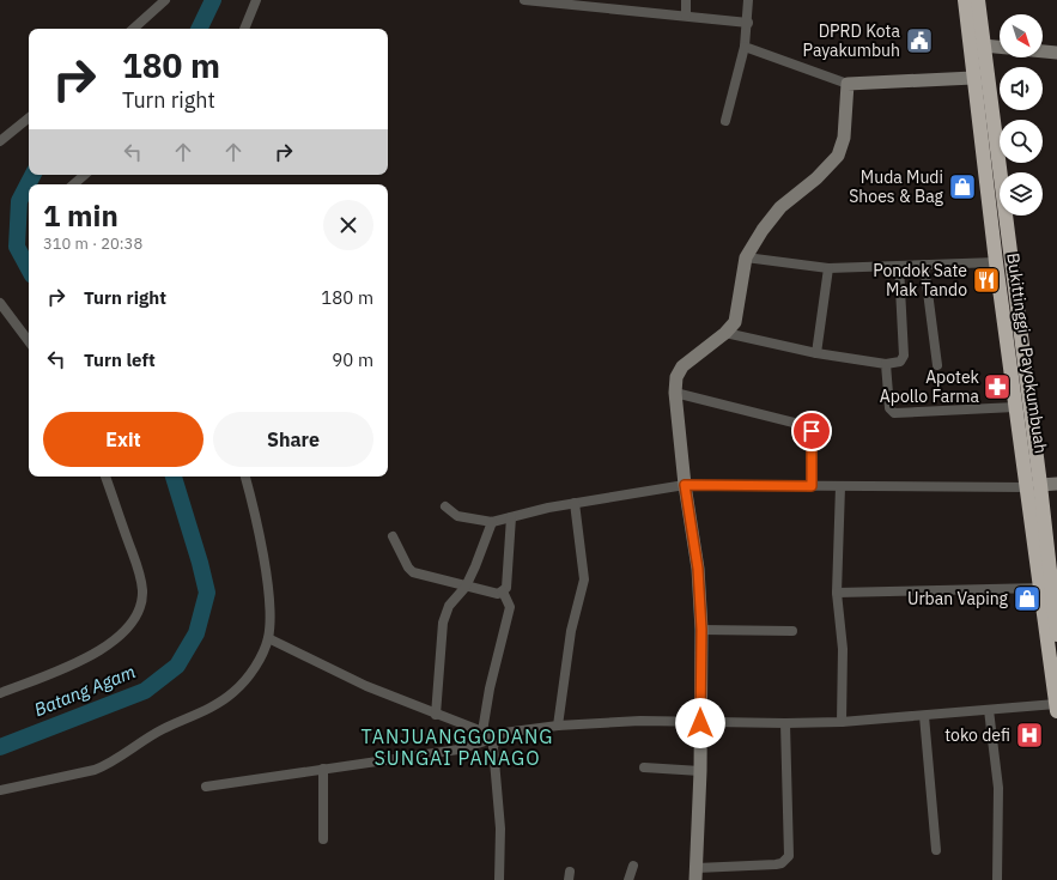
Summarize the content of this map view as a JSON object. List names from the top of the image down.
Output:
{
  "streets": {
    "highway": ["Bukittinggi - Payokumbuah"]
  },
  "districts": ["TANJUANGGODANG SUNGAI PANAGO"],
  "water": ["Batang Agam"],
  "places": {
    "public building": ["DPRD Kota Payakumbuh"],
    "shop": ["Muda Mudi Shoes & Bag", "Urban Vaping"],
    "restaurant": ["Pondok Sate Mak Tando"],
    "pharmacy": ["Apotek Apollo Farma"],
    "hospital": ["toko defi"]
  },
  "north": "bottom right",
  "page": {
    "turn": ["180 m", "Turn right"],
    "heading": ["1 min", "310 m · 20:38"],
    "list": [
      {
        "name": "Turn right",
        "value": "180 m"
      },
      {
        "name": "Turn left",
        "value": "90 m"
      }
    ],
    "buttons": ["Exit", "Share"]
  }
}
